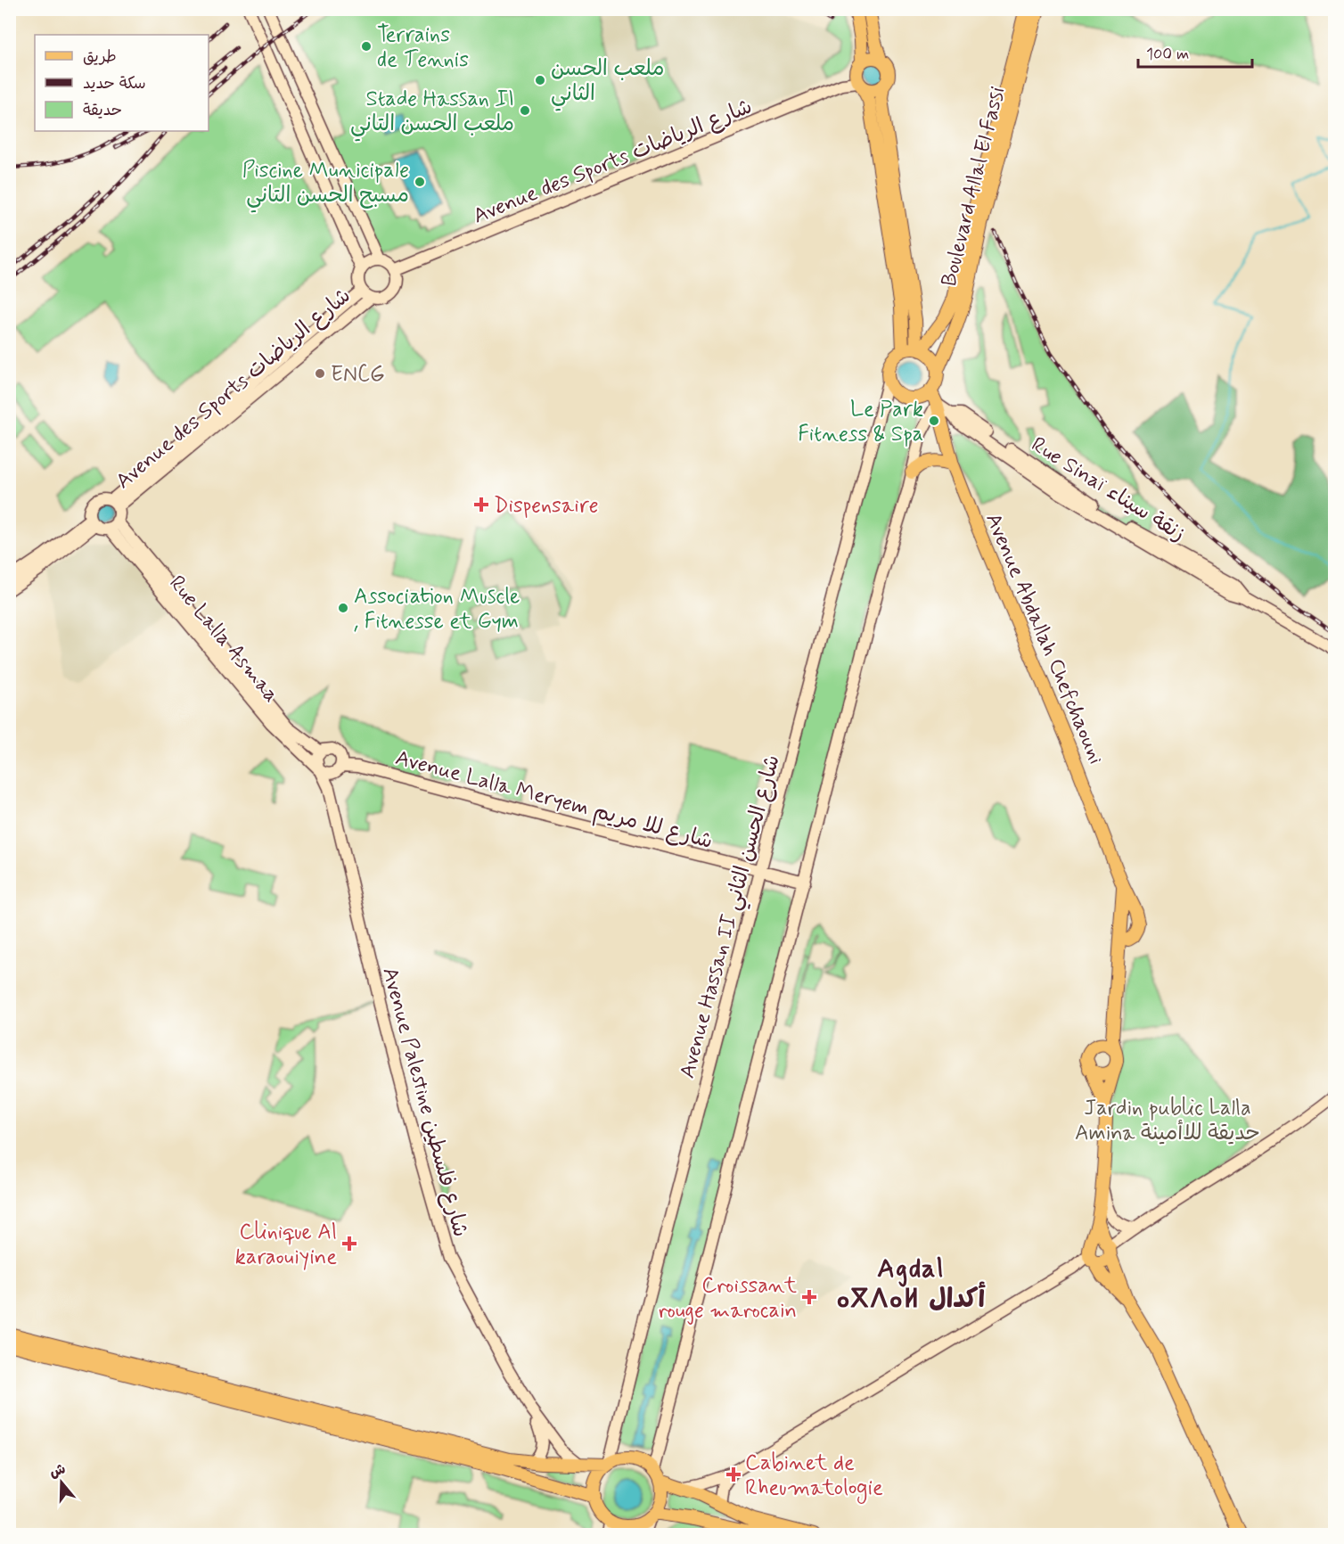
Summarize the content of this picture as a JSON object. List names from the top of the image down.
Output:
{
  "streets": {
    "main road": ["Boulevard Allal El Fassi", "Avenue Abdallah Chefchaouni"],
    "street": [
      "Avenue des Sports شارع الرياضات",
      "Rue Sinaï زنقة سيناء",
      "Rue Lalla Asmaa",
      "Avenue Lalla Meryem شارع للا مريم",
      "Avenue Hassan II شارع الحسن الثاني",
      "Avenue Palestine شارع فلسطين"
    ]
  },
  "crossings": [
    ["Avenue des Sports شارع الرياضات", "Rue Lalla Asmaa"],
    ["Boulevard Allal El Fassi", "Avenue Abdallah Chefchaouni"],
    ["Boulevard Allal El Fassi", "Avenue Hassan II شارع الحسن الثاني"],
    ["Rue Sinaï زنقة سيناء", "Avenue Abdallah Chefchaouni"],
    ["Rue Lalla Asmaa", "Avenue Lalla Meryem شارع للا مريم"],
    ["Rue Lalla Asmaa", "Avenue Palestine شارع فلسطين"],
    ["Avenue Abdallah Chefchaouni", "Avenue Hassan II شارع الحسن الثاني"],
    ["Avenue Lalla Meryem شارع للا مريم", "Avenue Hassan II شارع الحسن الثاني"],
    ["Avenue Lalla Meryem شارع للا مريم", "Avenue Palestine شارع فلسطين"]
  ],
  "districts": ["Agdal ⴰⴳⴷⴰⵍ أكدال"],
  "parks": ["Jardin public Lalla Amina حديقة للاأمينة"],
  "places": {
    "other": [
      "Terrains de Tennis",
      "ملعب الحسن الثاني",
      "Stade Hassan II ملعب الحسن التاني",
      "Piscine Municipale مسبح الحسن التاني",
      "ENCG",
      "Le Park Fitness & Spa",
      "Association Muscle , Fitnesse et Gym"
    ],
    "health": [
      "Dispensaire",
      "Clinique Al karaouiyine",
      "Croissant rouge marocain",
      "Cabinet de Rheumatologie"
    ]
  },
  "legend": ["طريق", "سكة حديد", "حديقة"],
  "scale_bar": "100 m",
  "north": "top"
}
